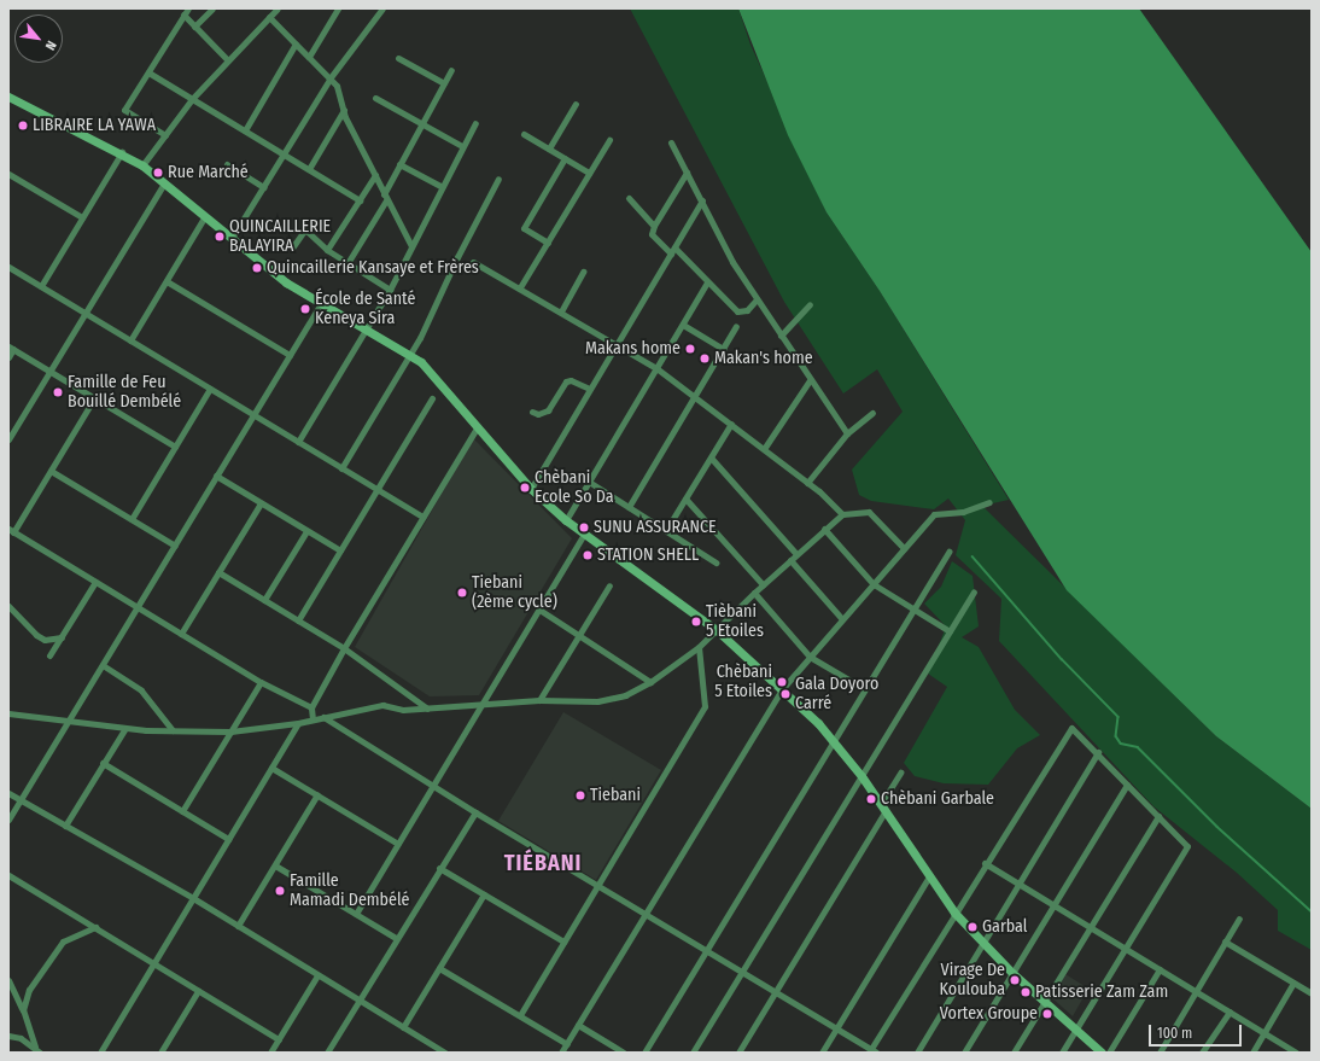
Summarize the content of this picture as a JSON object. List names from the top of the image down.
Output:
{
  "districts": ["TIÉBANI"],
  "places": [
    "LIBRAIRE LA YAWA",
    "Rue Marché",
    "QUINCAILLERIE BALAYIRA",
    "Quincaillerie Kansaye et Frères",
    "École de Santé Keneya Sira",
    "Makans home",
    "Makan's home",
    "Famille de Feu Bouillé Dembélé",
    "Chèbani Ecole So Da",
    "SUNU ASSURANCE",
    "STATION SHELL",
    "Tiebani (2ème cycle)",
    "Tièbani 5 Etoiles",
    "Chèbani 5 Etoiles",
    "Gala Doyoro Carré",
    "Tiebani",
    "Chèbani Garbale",
    "Famille Mamadi Dembélé",
    "Garbal",
    "Virage De Koulouba",
    "Patisserie Zam Zam",
    "Vortex Groupe"
  ],
  "scale_bar": "100 m",
  "north": "bottom right"
}
